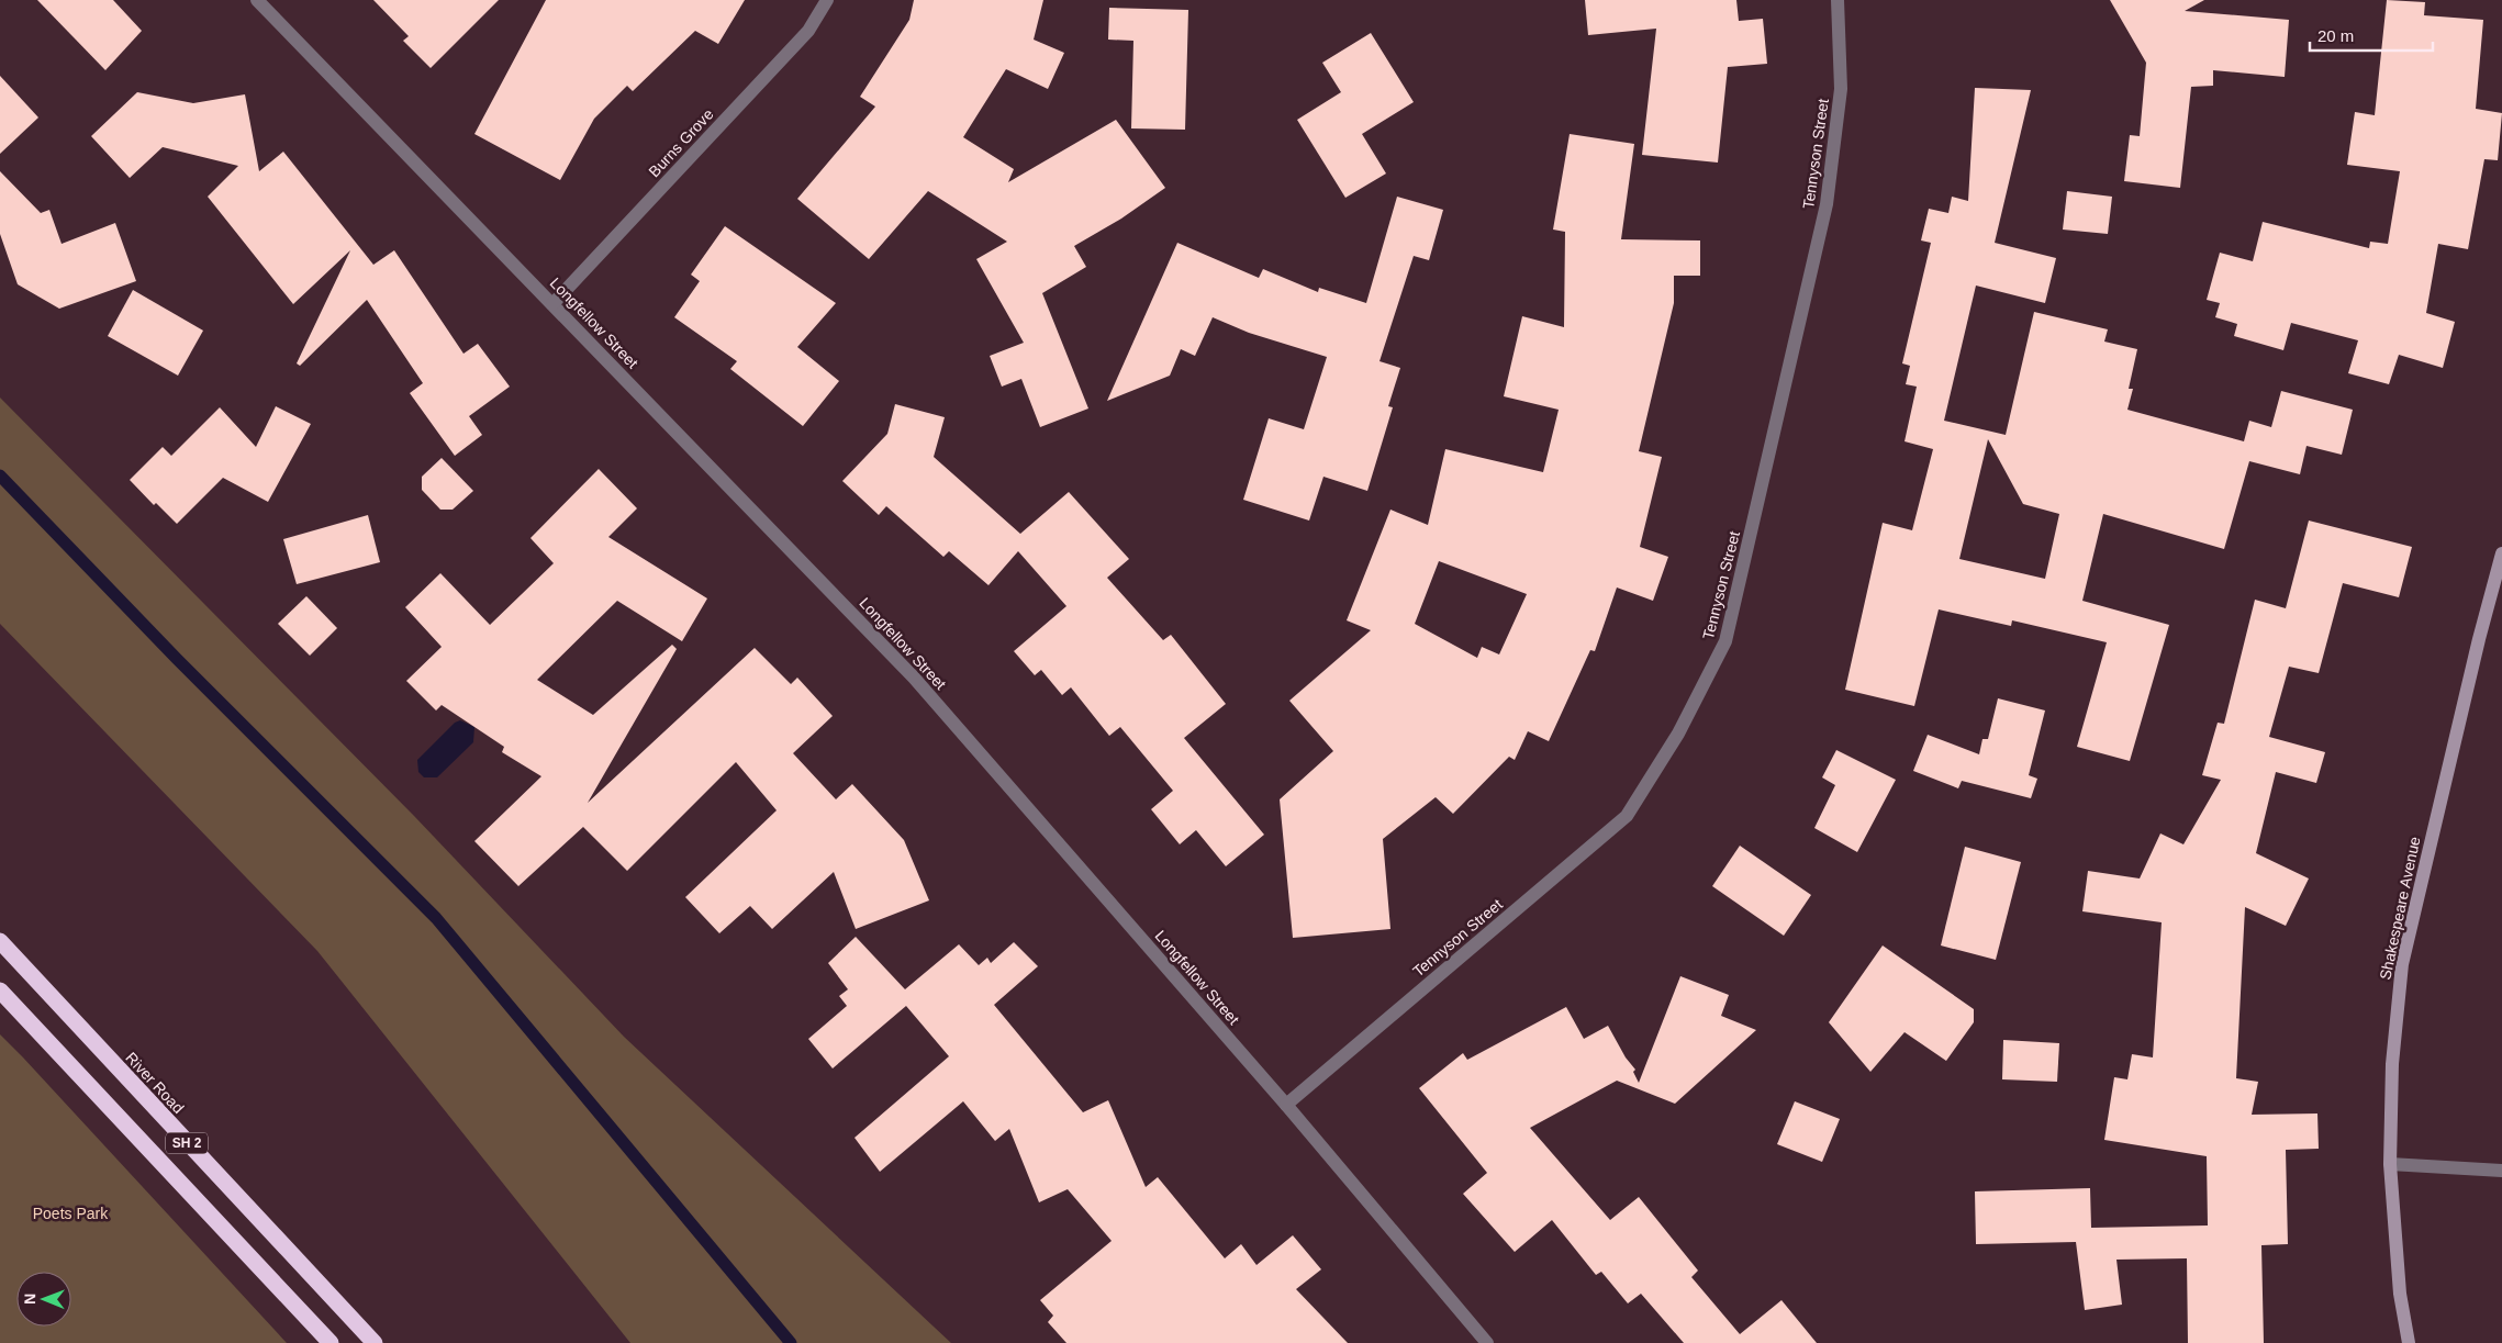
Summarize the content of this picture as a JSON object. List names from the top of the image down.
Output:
{
  "streets": {
    "highway": ["River Road", "SH 2"],
    "street": [
      "Burns Grove",
      "Tennyson Street",
      "Longfellow Street",
      "Shakespeare Avenue"
    ]
  },
  "crossings": [
    ["Burns Grove", "Longfellow Street"],
    ["Tennyson Street", "Longfellow Street"]
  ],
  "parks": ["Poets Park"],
  "scale_bar": "20 m",
  "north": "left"
}
